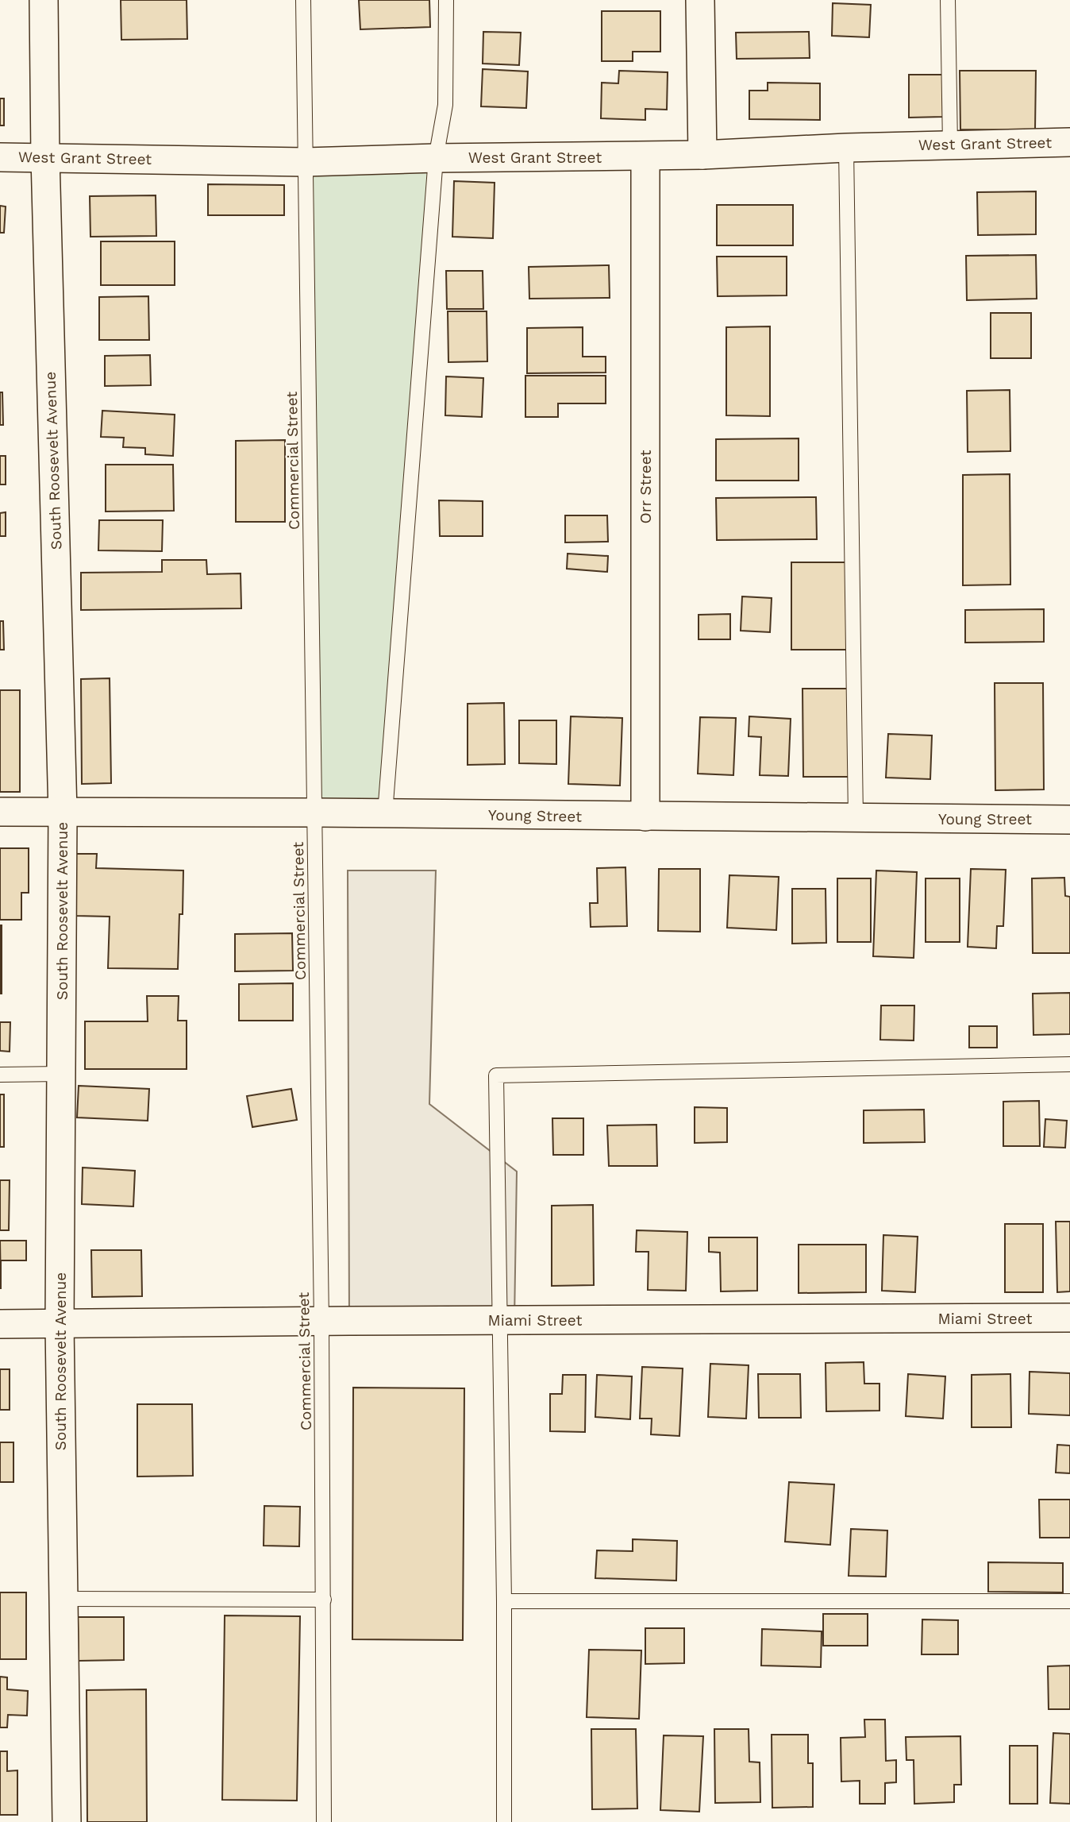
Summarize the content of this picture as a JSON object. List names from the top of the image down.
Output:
{
  "streets": {
    "street": [
      "West Grant Street",
      "South Roosevelt Avenue",
      "Orr Street",
      "Young Street",
      "Miami Street"
    ],
    "lane": ["Commercial Street"]
  },
  "crossings": [
    ["West Grant Street", "South Roosevelt Avenue"],
    ["West Grant Street", "Commercial Street"],
    ["West Grant Street", "Orr Street"],
    ["South Roosevelt Avenue", "Young Street"],
    ["South Roosevelt Avenue", "Miami Street"],
    ["Commercial Street", "Young Street"],
    ["Commercial Street", "Miami Street"],
    ["Orr Street", "Young Street"]
  ]
}
